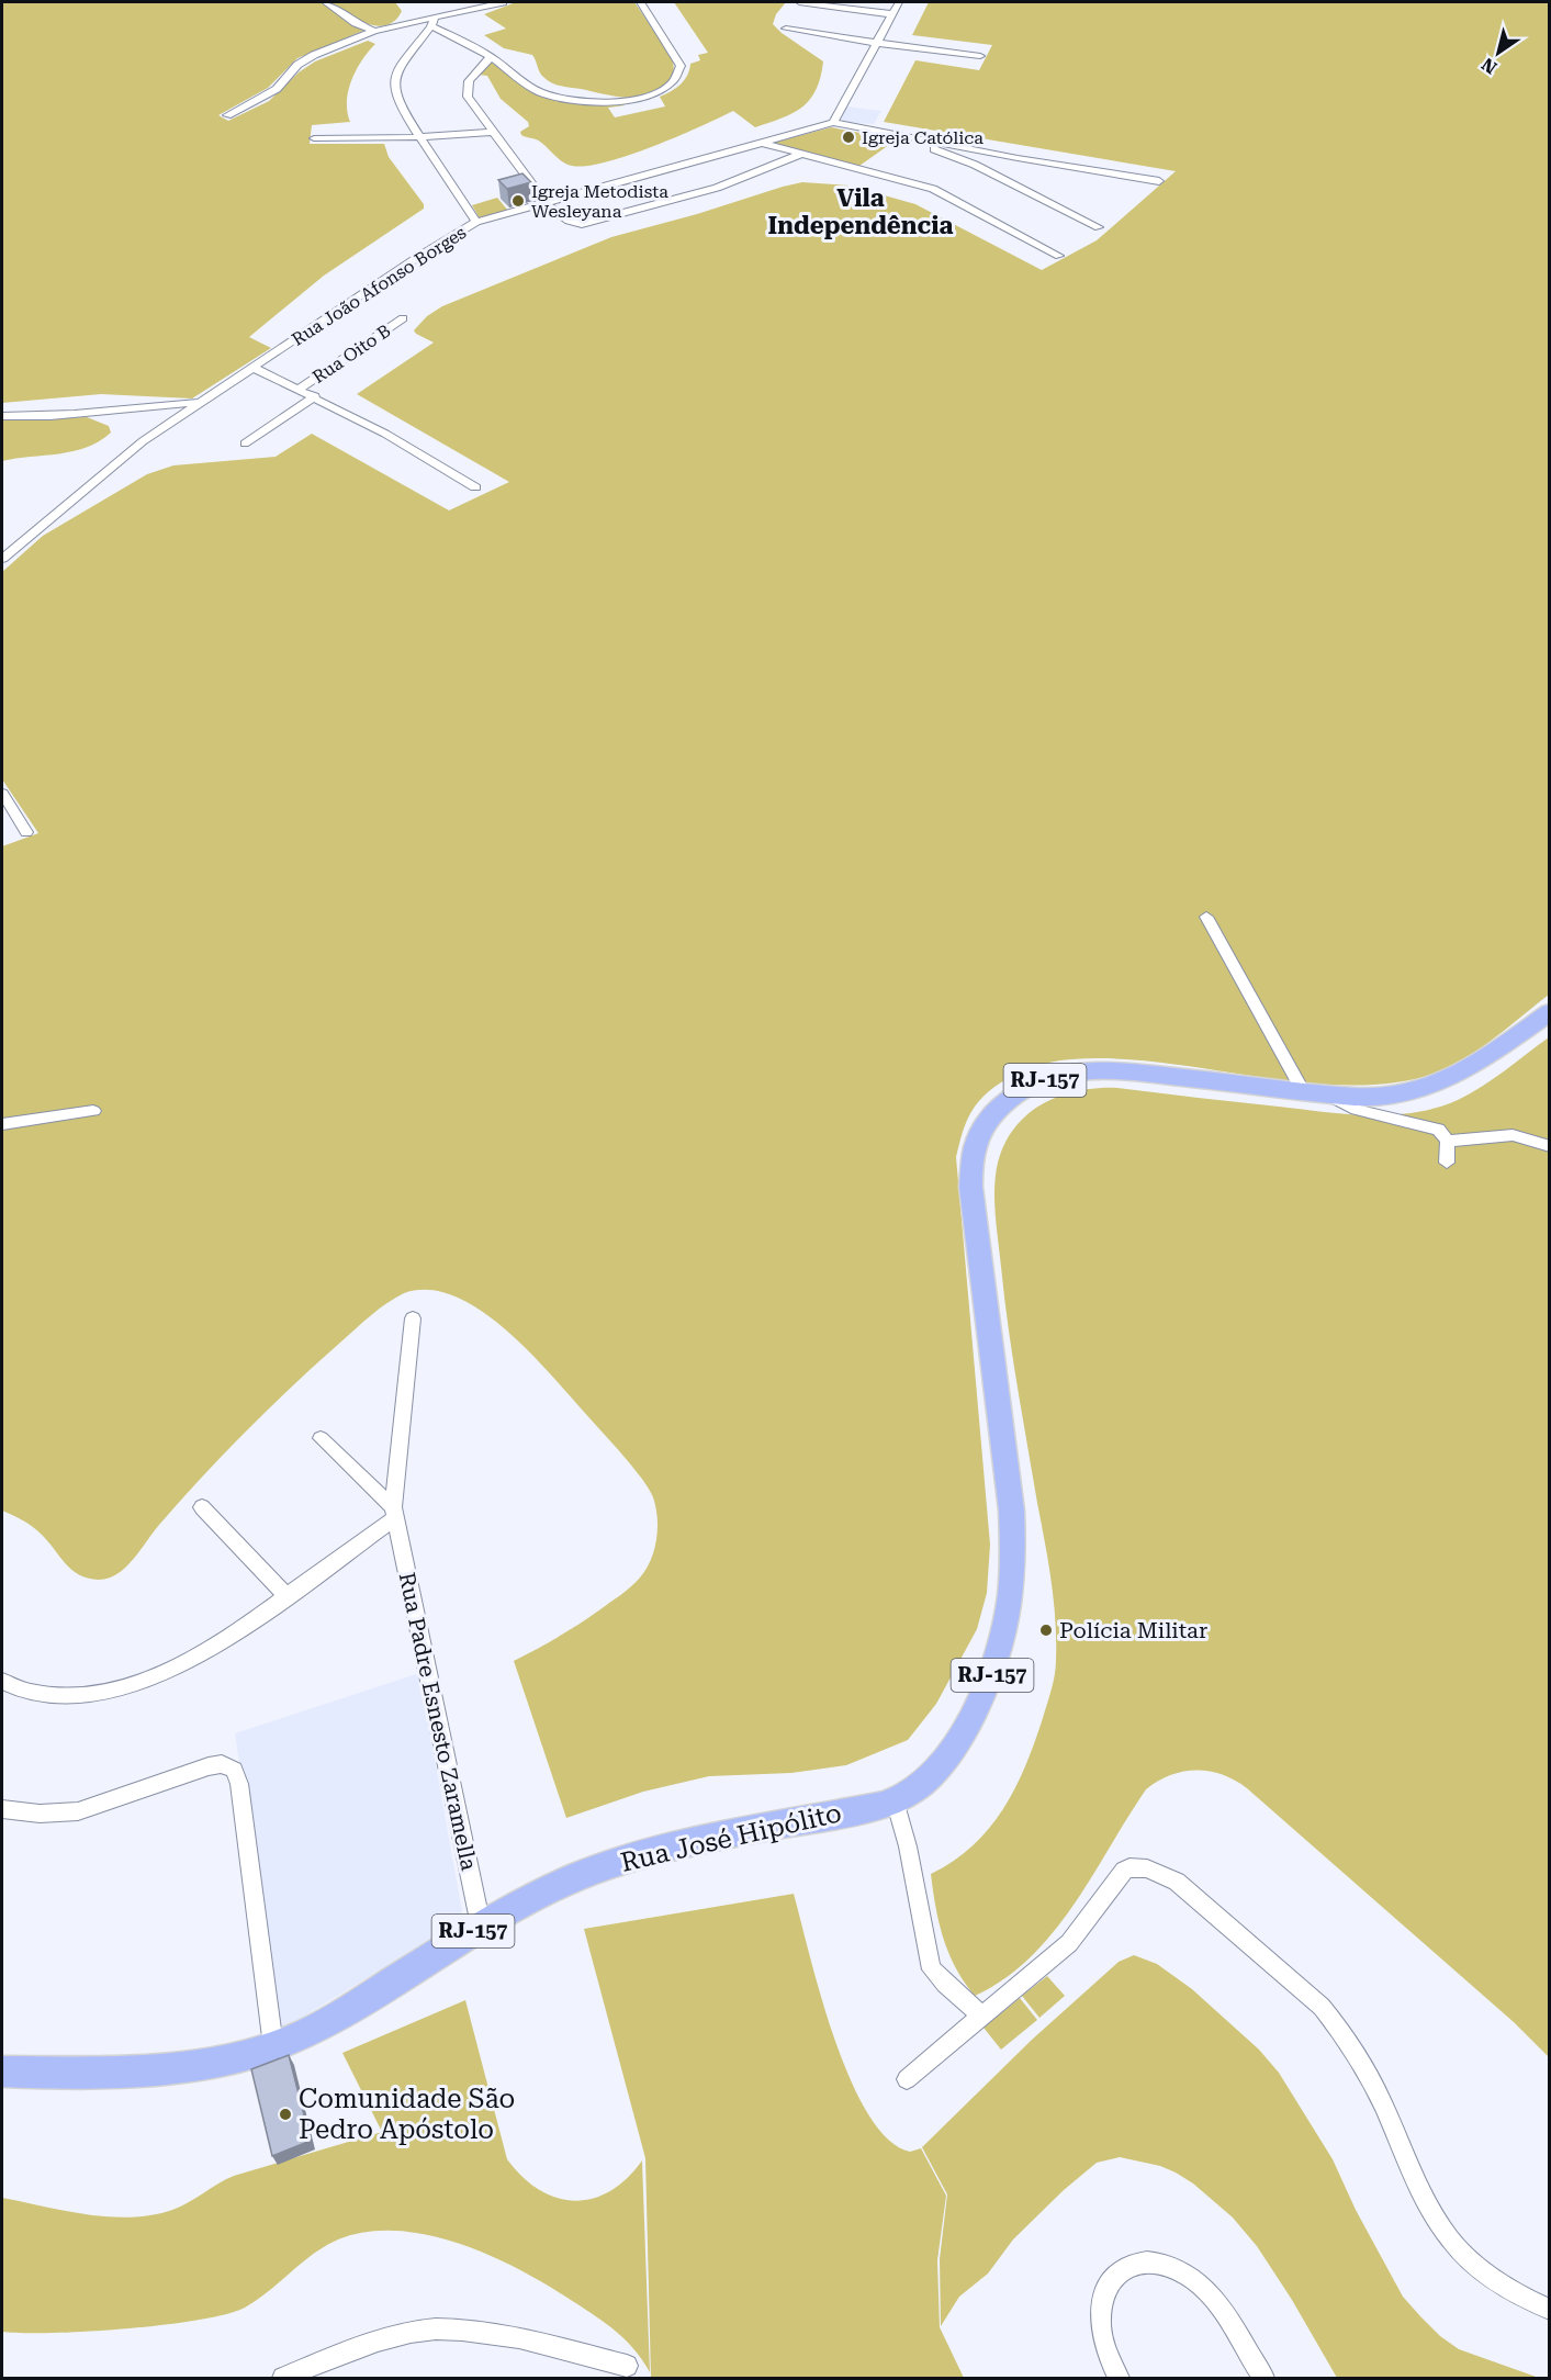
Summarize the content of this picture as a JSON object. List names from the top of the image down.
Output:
{
  "streets": {
    "main road": ["RJ-157", "Rua José Hipólito"],
    "street": ["Rua João Afonso Borges", "Rua Oito B", "Rua Padre Esnesto Zaramella"]
  },
  "crossings": [
    ["RJ-157", "Rua José Hipólito"],
    ["Rua Padre Esnesto Zaramella", "Rua José Hipólito"]
  ],
  "districts": ["Vila Independência"],
  "places": [
    "Igreja Católica",
    "Igreja Metodista Wesleyana",
    "Polícia Militar",
    "Comunidade São Pedro Apóstolo"
  ],
  "north": "bottom left"
}
